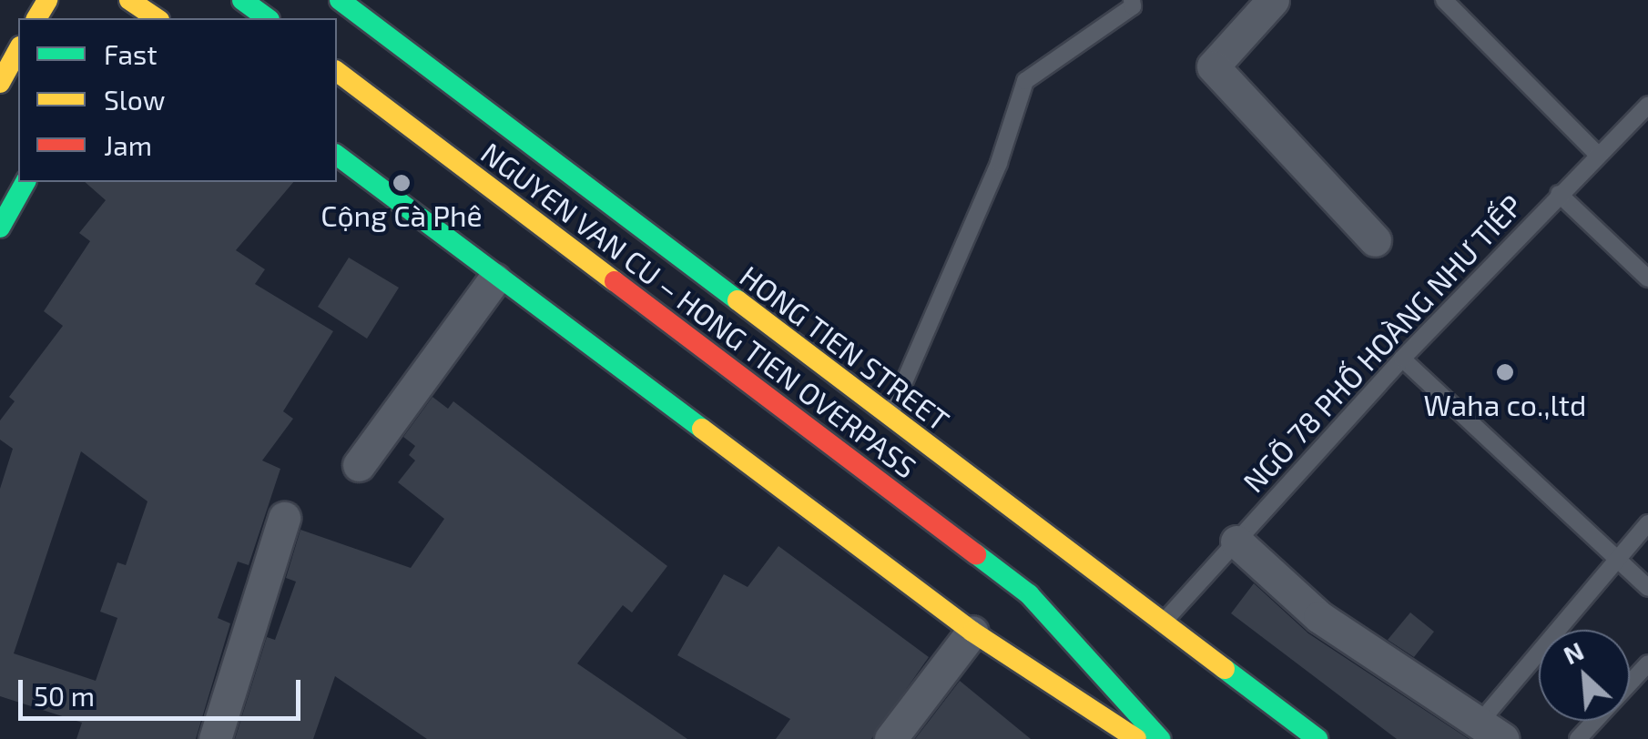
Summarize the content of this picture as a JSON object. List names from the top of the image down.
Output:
{
  "streets": {
    "main road": ["NGUYEN VAN CU – HONG TIEN OVERPASS", "HONG TIEN STREET"],
    "lane": ["NGÕ 78 PHỐ HOÀNG NHƯ TIẾP"]
  },
  "crossings": [
    ["NGÕ 78 PHỐ HOÀNG NHƯ TIẾP", "HONG TIEN STREET"]
  ],
  "places": ["Cộng Cà Phê", "Waha co.,ltd"],
  "legend": ["Fast", "Slow", "Jam"],
  "scale_bar": "50 m",
  "north": "top left"
}
